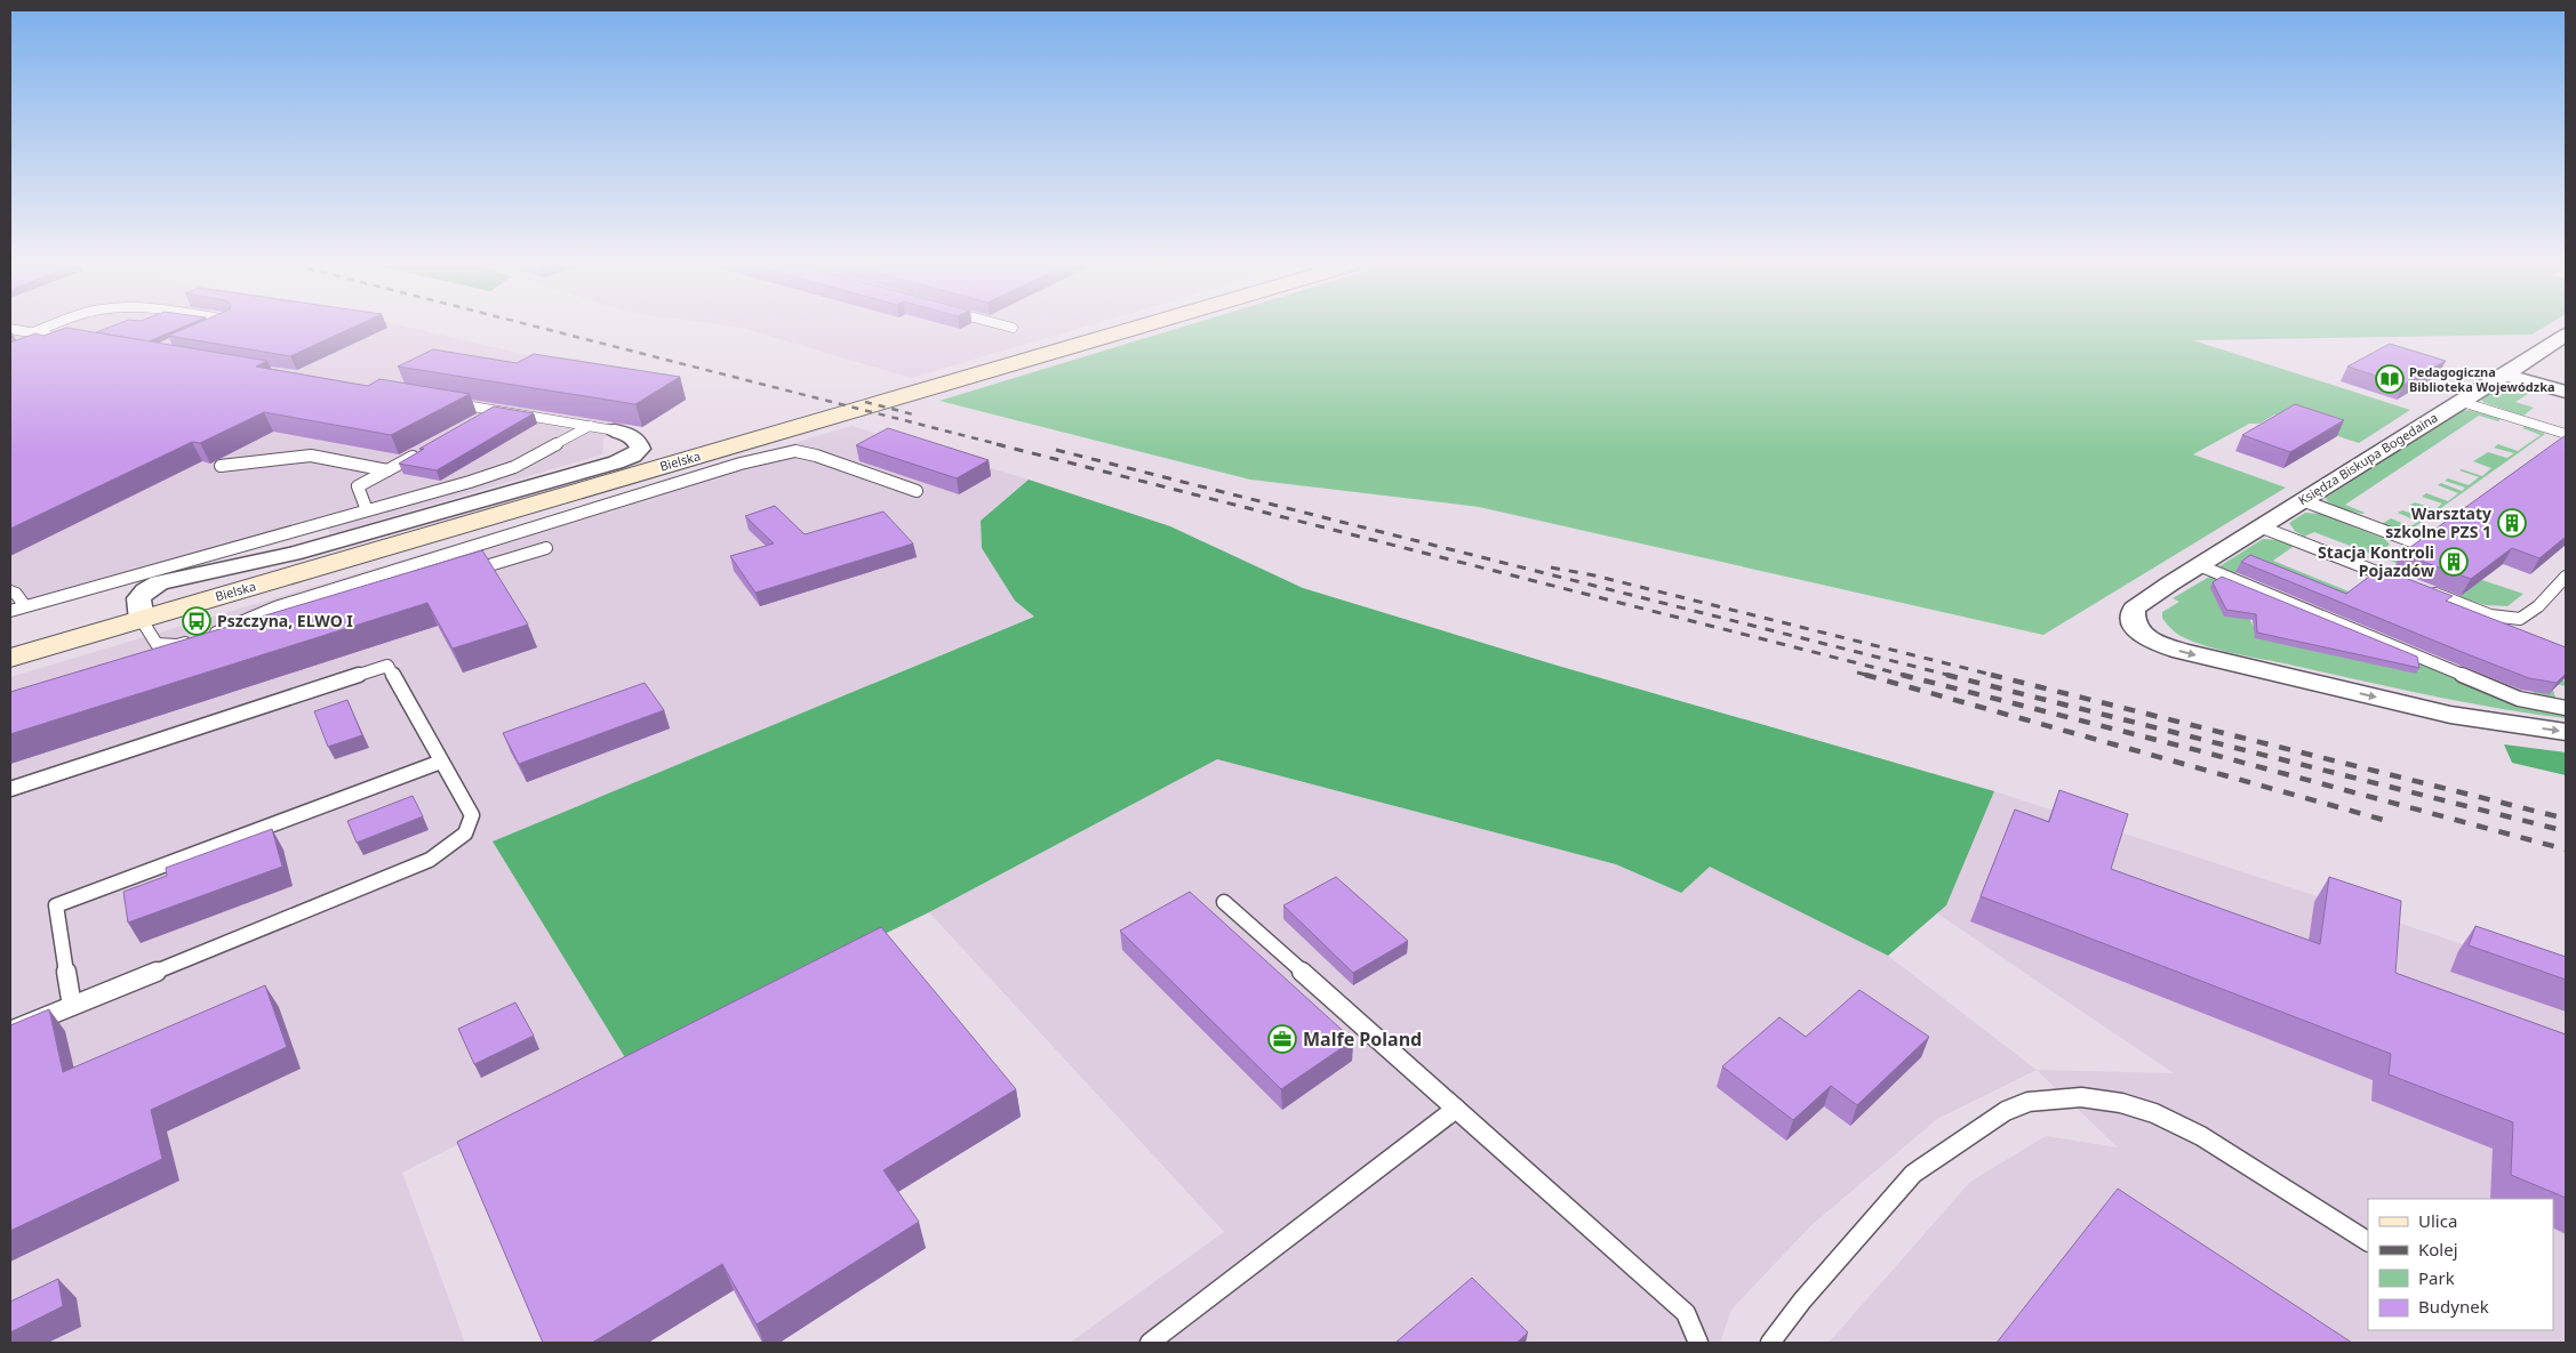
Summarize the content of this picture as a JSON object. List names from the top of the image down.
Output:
{
  "streets": {
    "main road": ["Bielska"],
    "street": ["Księdza Biskupa Bogedaina"]
  },
  "places": {
    "library": ["Pedagogiczna Biblioteka Wojewódzka"],
    "building": ["Warsztaty szkolne PZS 1", "Stacja Kontroli Pojazdów"],
    "bus stop": ["Pszczyna, ELWO I"],
    "office": ["Malfe Poland"]
  },
  "legend": [
    "Ulica",
    "Kolej",
    "Park",
    "Budynek"
  ]
}
